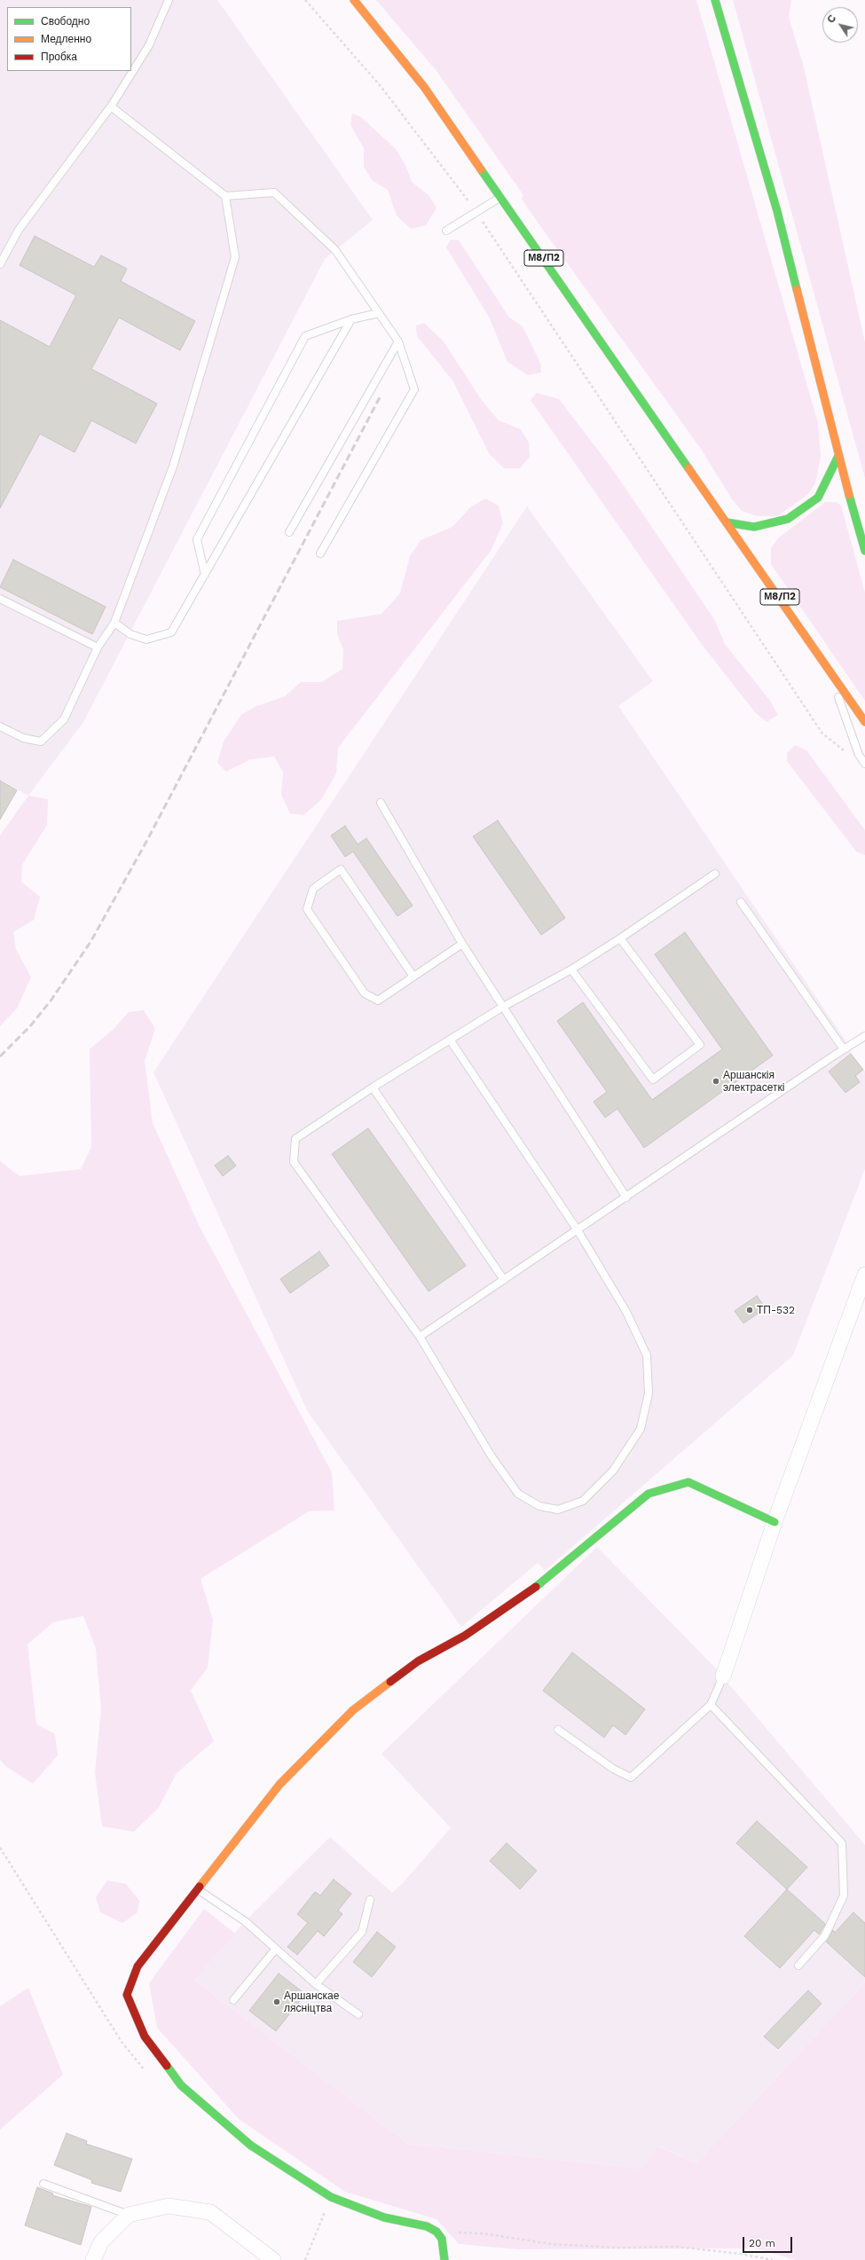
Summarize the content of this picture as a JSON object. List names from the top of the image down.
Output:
{
  "streets": {
    "main road": ["М8/П2"]
  },
  "places": ["Аршанскія электрасеткі", "ТП-532", "Аршанскае лясніцтва"],
  "legend": ["Свободно", "Медленно", "Пробка"],
  "scale_bar": "20 m",
  "north": "top left"
}
